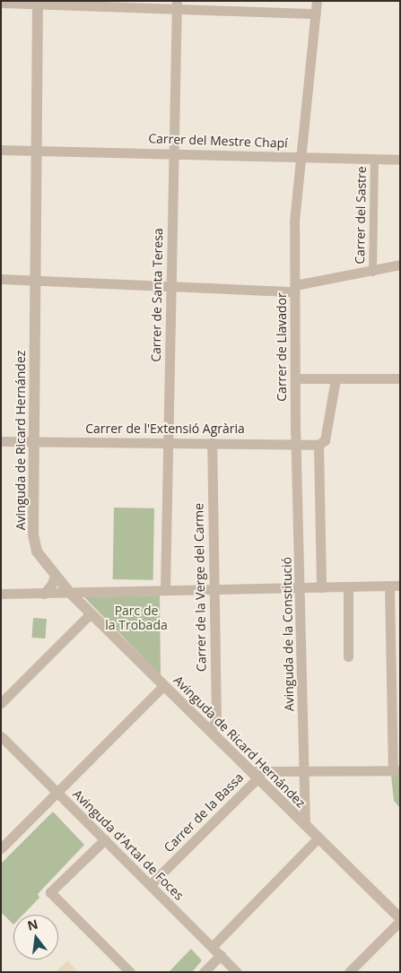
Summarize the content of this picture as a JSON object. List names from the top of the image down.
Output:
{
  "streets": {
    "street": [
      "Carrer del Mestre Chapí",
      "Carrer del Sastre",
      "Carrer de Santa Teresa",
      "Carrer de Llavador",
      "Carrer de l'Extensió Agrària",
      "Avinguda de Ricard Hernández",
      "Carrer de la Verge del Carme",
      "Avinguda de la Constitució",
      "Carrer de la Bassa",
      "Avinguda d'Artal de Foces"
    ]
  },
  "crossings": [
    ["Carrer del Mestre Chapí", "Carrer del Sastre"],
    ["Carrer del Mestre Chapí", "Carrer de Santa Teresa"],
    ["Carrer del Mestre Chapí", "Carrer de Llavador"],
    ["Carrer del Mestre Chapí", "Avinguda de Ricard Hernández"],
    ["Carrer de Santa Teresa", "Carrer de l'Extensió Agrària"],
    ["Carrer de Llavador", "Carrer de l'Extensió Agrària"],
    ["Carrer de Llavador", "Avinguda de la Constitució"],
    ["Carrer de l'Extensió Agrària", "Avinguda de Ricard Hernández"],
    ["Carrer de l'Extensió Agrària", "Carrer de la Verge del Carme"],
    ["Carrer de l'Extensió Agrària", "Avinguda de la Constitució"],
    ["Avinguda de Ricard Hernández", "Carrer de la Verge del Carme"],
    ["Avinguda de Ricard Hernández", "Avinguda de la Constitució"],
    ["Avinguda de Ricard Hernández", "Carrer de la Bassa"],
    ["Carrer de la Bassa", "Avinguda d'Artal de Foces"]
  ],
  "parks": ["Parc de la Trobada"],
  "north": "top"
}
